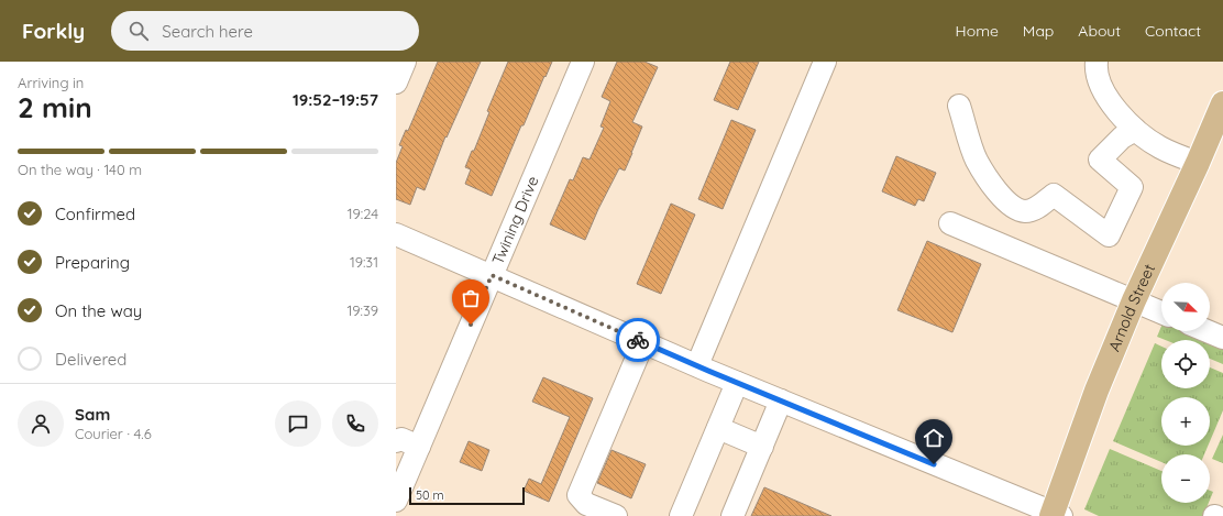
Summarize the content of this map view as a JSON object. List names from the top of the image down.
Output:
{
  "streets": {
    "main road": ["Arnold Street"],
    "street": ["Twining Drive"]
  },
  "scale_bar": "50 m",
  "north": "bottom right",
  "page": {
    "header": "Forkly",
    "search": "Search here",
    "nav": [
      "Home",
      "Map",
      "About",
      "Contact"
    ],
    "heading": ["2 min", "Arriving in", "19:52–19:57"],
    "panel": ["Sam", "Courier · 4.6"],
    "bar": "On the way · 140 m",
    "list": [
      ["Confirmed", "19:24"],
      ["Preparing", "19:31"],
      ["On the way", "19:39"],
      "Delivered"
    ],
    "map_buttons": ["+", "−"],
    "scale": "50 m"
  }
}
